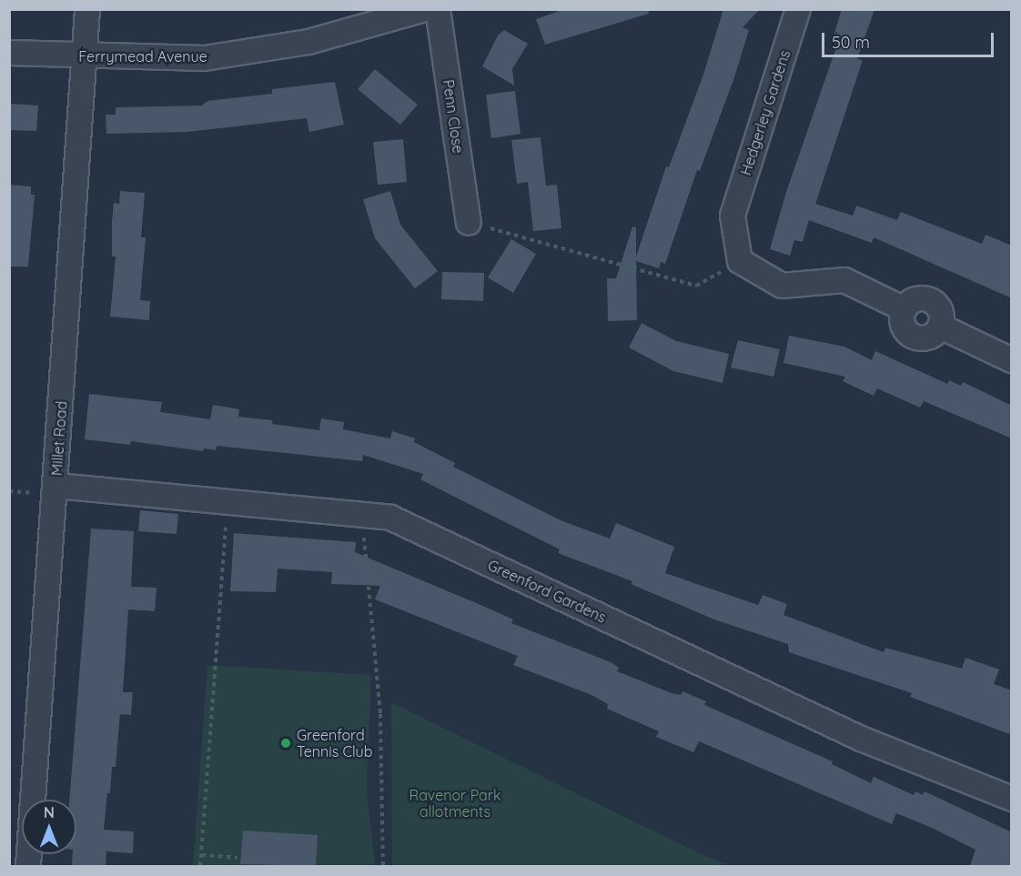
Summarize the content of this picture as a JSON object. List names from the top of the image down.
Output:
{
  "streets": {
    "street": [
      "Ferrymead Avenue",
      "Hedgerley Gardens",
      "Penn Close",
      "Millet Road",
      "Greenford Gardens"
    ]
  },
  "crossings": [
    ["Ferrymead Avenue", "Millet Road"],
    ["Millet Road", "Greenford Gardens"]
  ],
  "parks": ["Ravenor Park allotments"],
  "places": ["Greenford Tennis Club"],
  "scale_bar": "50 m",
  "north": "top"
}
